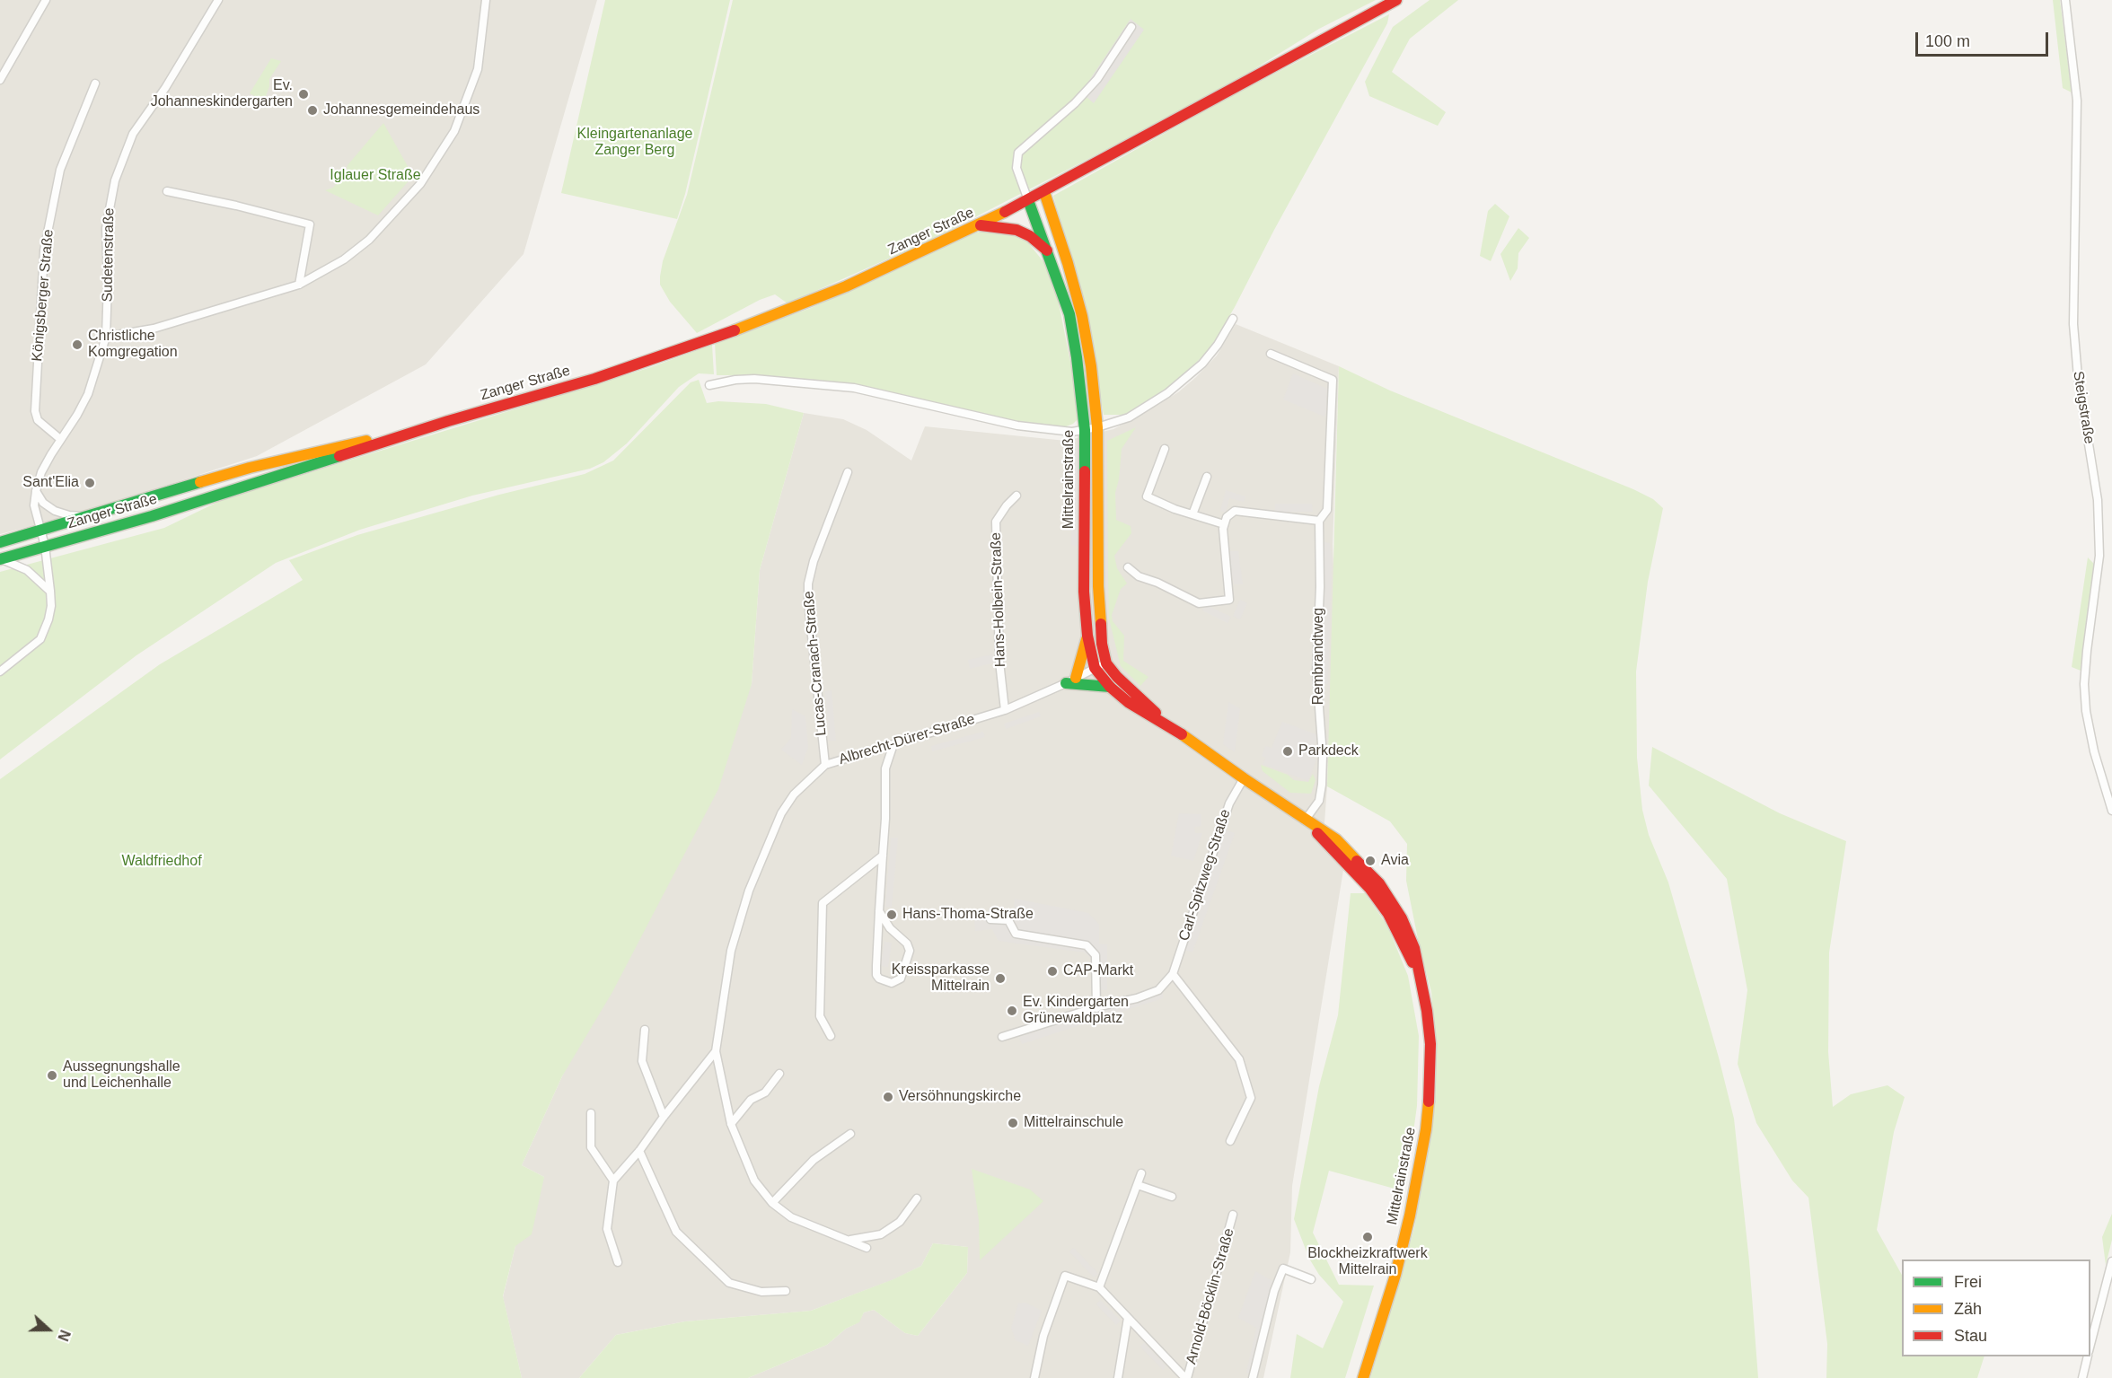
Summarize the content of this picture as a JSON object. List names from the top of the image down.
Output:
{
  "streets": {
    "street": [
      "Zanger Straße",
      "Sudetenstraße",
      "Königsberger Straße",
      "Steigstraße",
      "Mittelrainstraße",
      "Hans-Holbein-Straße",
      "Rembrandtweg",
      "Lucas-Cranach-Straße",
      "Albrecht-Dürer-Straße",
      "Carl-Spitzweg-Straße",
      "Arnold-Böcklin-Straße"
    ]
  },
  "crossings": [
    ["Zanger Straße", "Sudetenstraße"],
    ["Zanger Straße", "Mittelrainstraße"],
    ["Sudetenstraße", "Königsberger Straße"],
    ["Mittelrainstraße", "Rembrandtweg"],
    ["Mittelrainstraße", "Albrecht-Dürer-Straße"],
    ["Mittelrainstraße", "Carl-Spitzweg-Straße"],
    ["Hans-Holbein-Straße", "Albrecht-Dürer-Straße"],
    ["Lucas-Cranach-Straße", "Albrecht-Dürer-Straße"]
  ],
  "parks": ["Kleingartenanlage Zanger Berg", "Iglauer Straße", "Waldfriedhof"],
  "places": [
    "Ev. Johanneskindergarten",
    "Johannesgemeindehaus",
    "Christliche Komgregation",
    "Sant'Elia",
    "Parkdeck",
    "Avia",
    "Hans-Thoma-Straße",
    "CAP-Markt",
    "Kreissparkasse Mittelrain",
    "Ev. Kindergarten Grünewaldplatz",
    "Aussegnungshalle und Leichenhalle",
    "Versöhnungskirche",
    "Mittelrainschule",
    "Blockheizkraftwerk Mittelrain"
  ],
  "legend": ["Frei", "Zäh", "Stau"],
  "scale_bar": "100 m",
  "north": "right"
}
